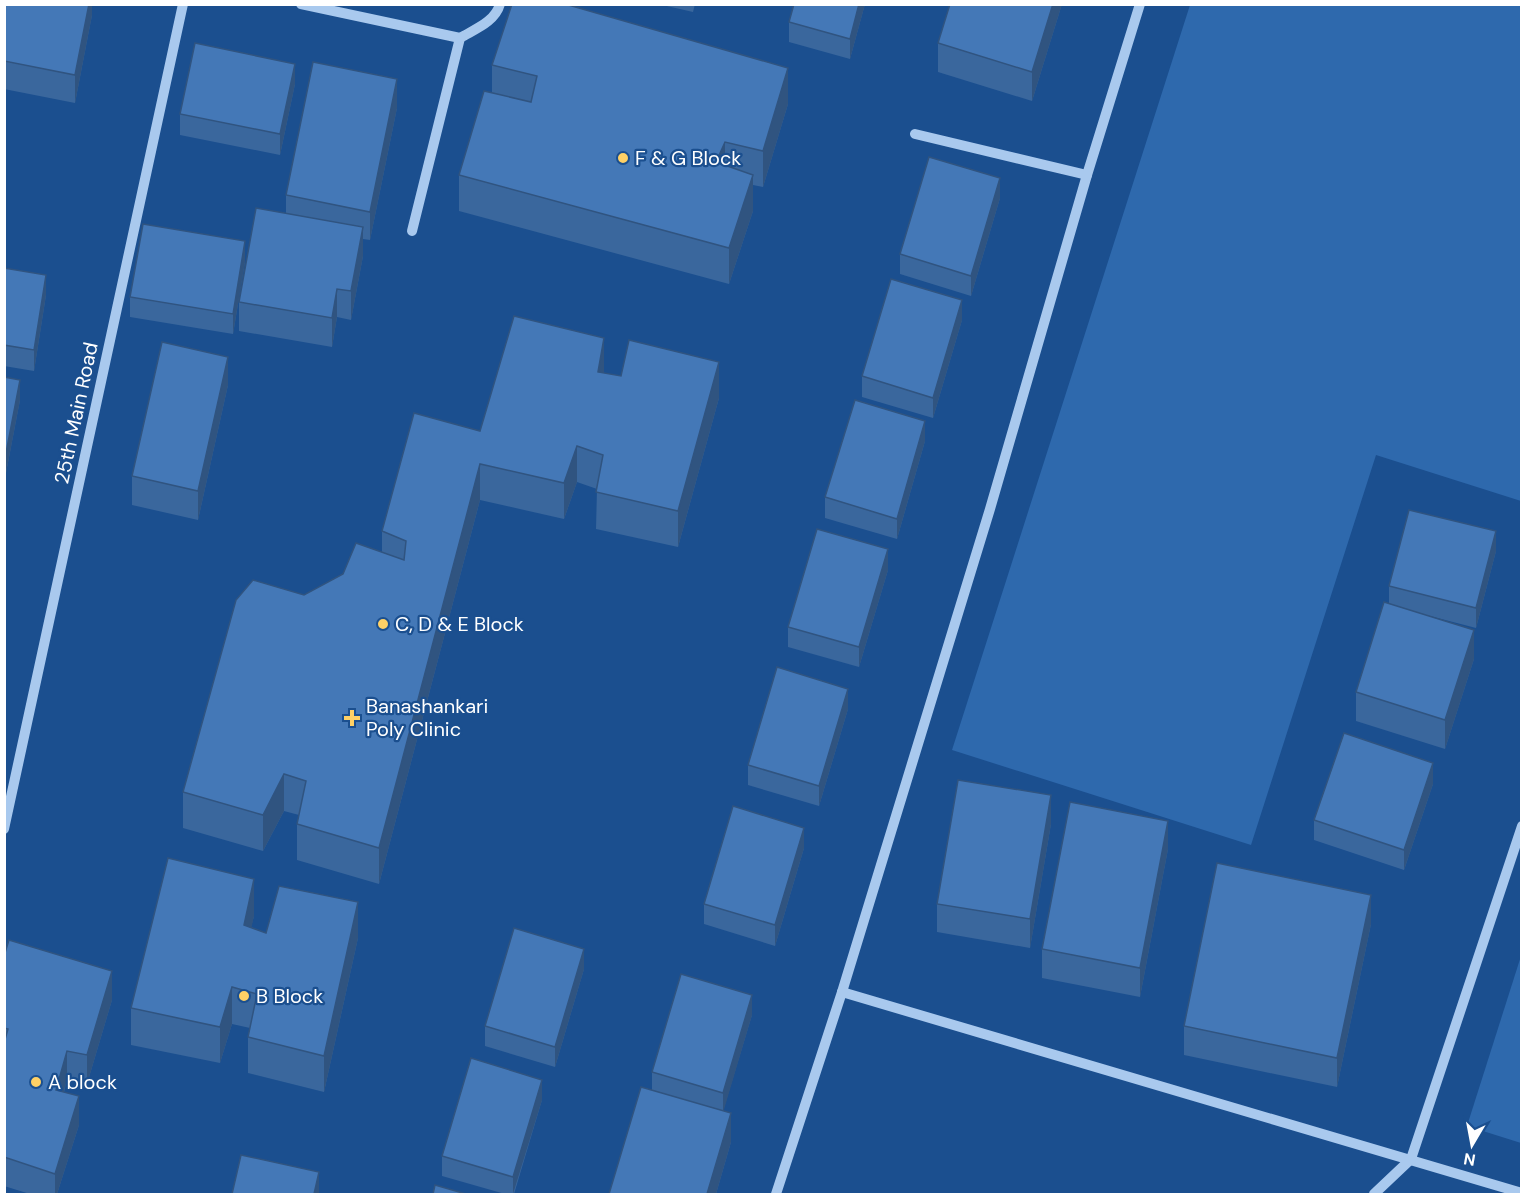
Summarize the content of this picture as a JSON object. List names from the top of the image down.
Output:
{
  "streets": {
    "street": ["25th Main Road"]
  },
  "places": {
    "other": [
      "F & G Block",
      "C, D & E Block",
      "B Block",
      "A block"
    ],
    "health": ["Banashankari Poly Clinic"]
  },
  "north": "bottom"
}
